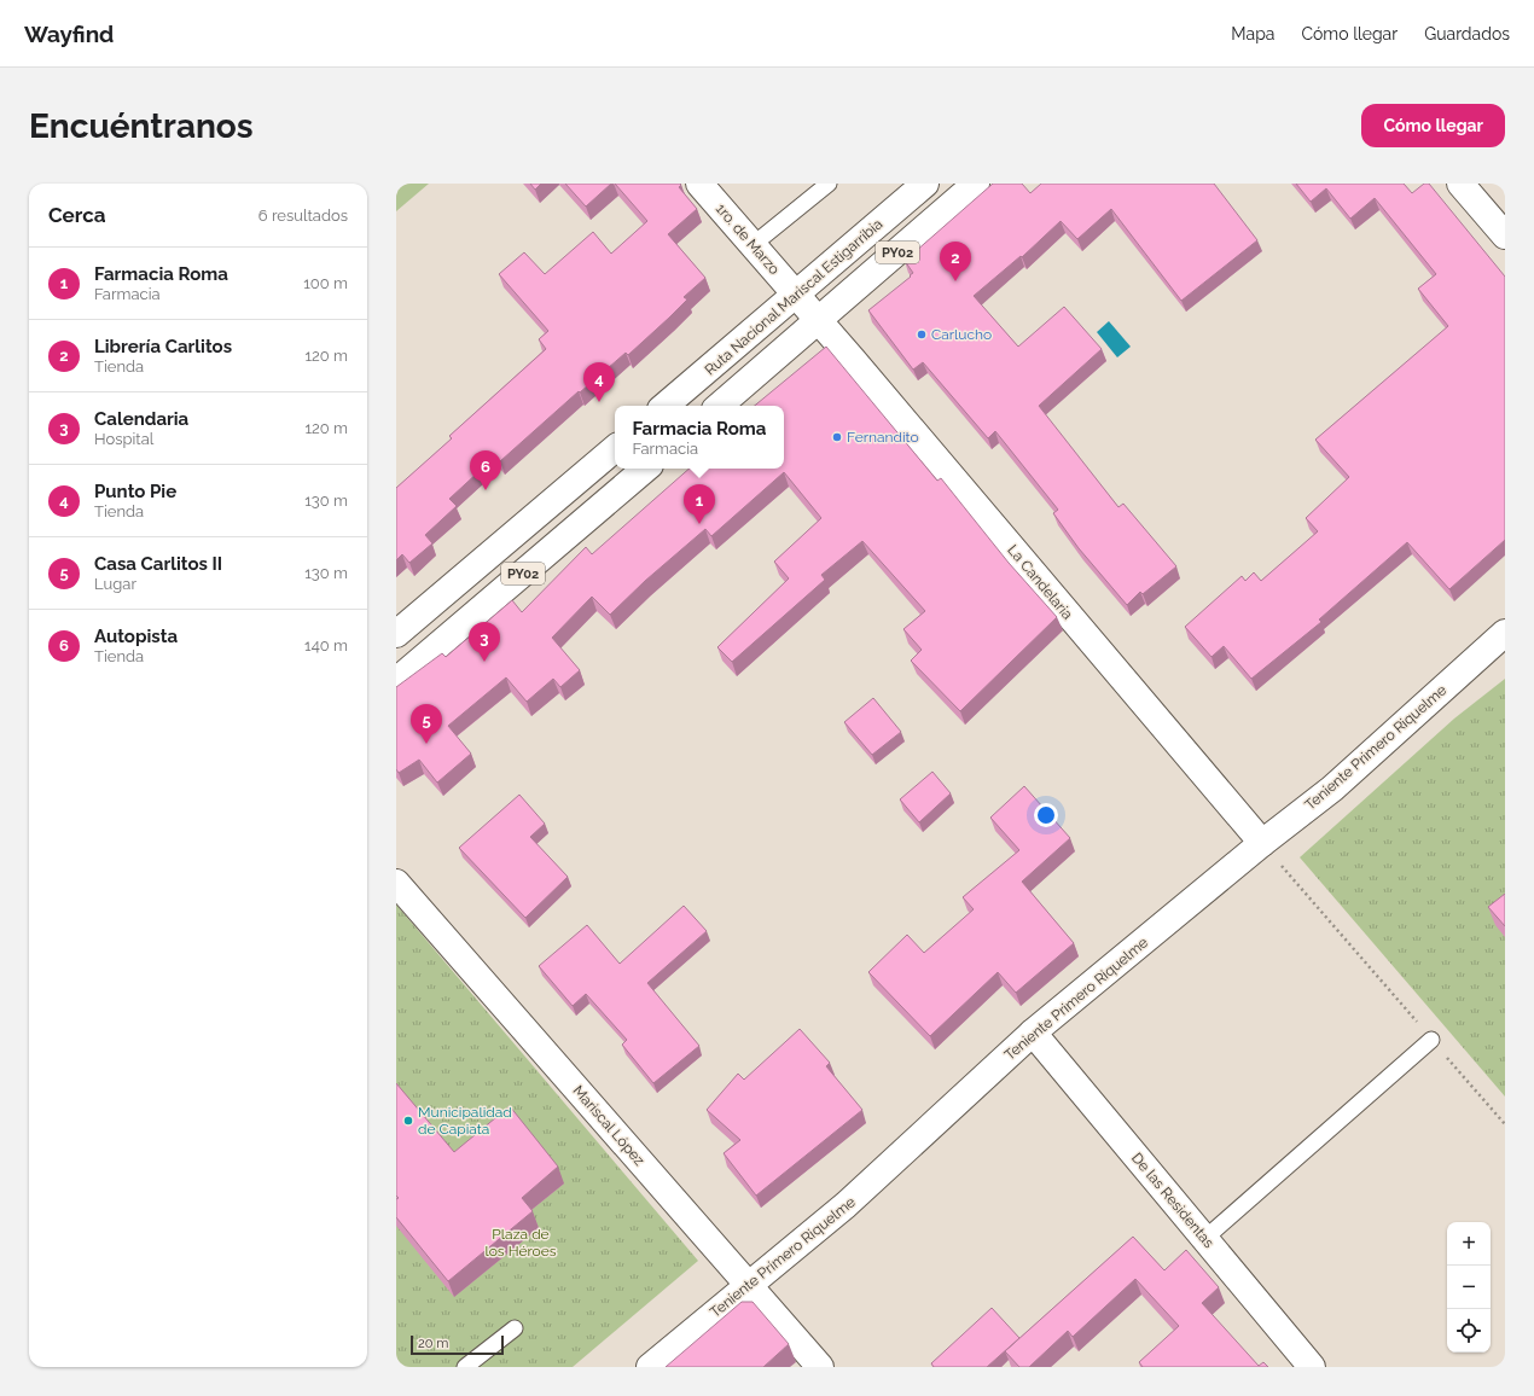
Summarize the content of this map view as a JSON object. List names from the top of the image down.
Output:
{
  "streets": {
    "main road": [
      "1ro. de Marzo",
      "PY02",
      "Ruta Nacional Mariscal Estigarribia",
      "La Candelaria",
      "Teniente Primero Riquelme",
      "Mariscal López",
      "De las Residentas"
    ]
  },
  "crossings": [
    ["1ro. de Marzo", "PY02"],
    ["1ro. de Marzo", "Ruta Nacional Mariscal Estigarribia"],
    ["1ro. de Marzo", "La Candelaria"],
    ["PY02", "La Candelaria"],
    ["La Candelaria", "Teniente Primero Riquelme"],
    ["Teniente Primero Riquelme", "Mariscal López"],
    ["Teniente Primero Riquelme", "De las Residentas"]
  ],
  "parks": ["Plaza de los Héroes"],
  "places": ["Carlucho", "Fernandito", "Municipalidad de Capiata"],
  "scale_bar": "20 m",
  "page": {
    "header": "Wayfind",
    "nav": ["Mapa", "Cómo llegar", "Guardados"],
    "buttons": "Cómo llegar",
    "title": "Encuéntranos",
    "heading": ["Cerca", "6 resultados"],
    "pins": [
      "2",
      "4",
      "6",
      "1",
      "3",
      "5"
    ],
    "list": [
      {
        "mark": "1",
        "name": "Farmacia Roma",
        "note": "Farmacia",
        "value": "100 m"
      },
      {
        "mark": "2",
        "name": "Librería Carlitos",
        "note": "Tienda",
        "value": "120 m"
      },
      {
        "mark": "3",
        "name": "Calendaria",
        "note": "Hospital",
        "value": "120 m"
      },
      {
        "mark": "4",
        "name": "Punto Pie",
        "note": "Tienda",
        "value": "130 m"
      },
      {
        "mark": "5",
        "name": "Casa Carlitos II",
        "note": "Lugar",
        "value": "130 m"
      },
      {
        "mark": "6",
        "name": "Autopista",
        "note": "Tienda",
        "value": "140 m"
      }
    ],
    "popup": ["Farmacia Roma", "Farmacia"],
    "map_buttons": ["+", "−"],
    "scale": "20 m"
  }
}
